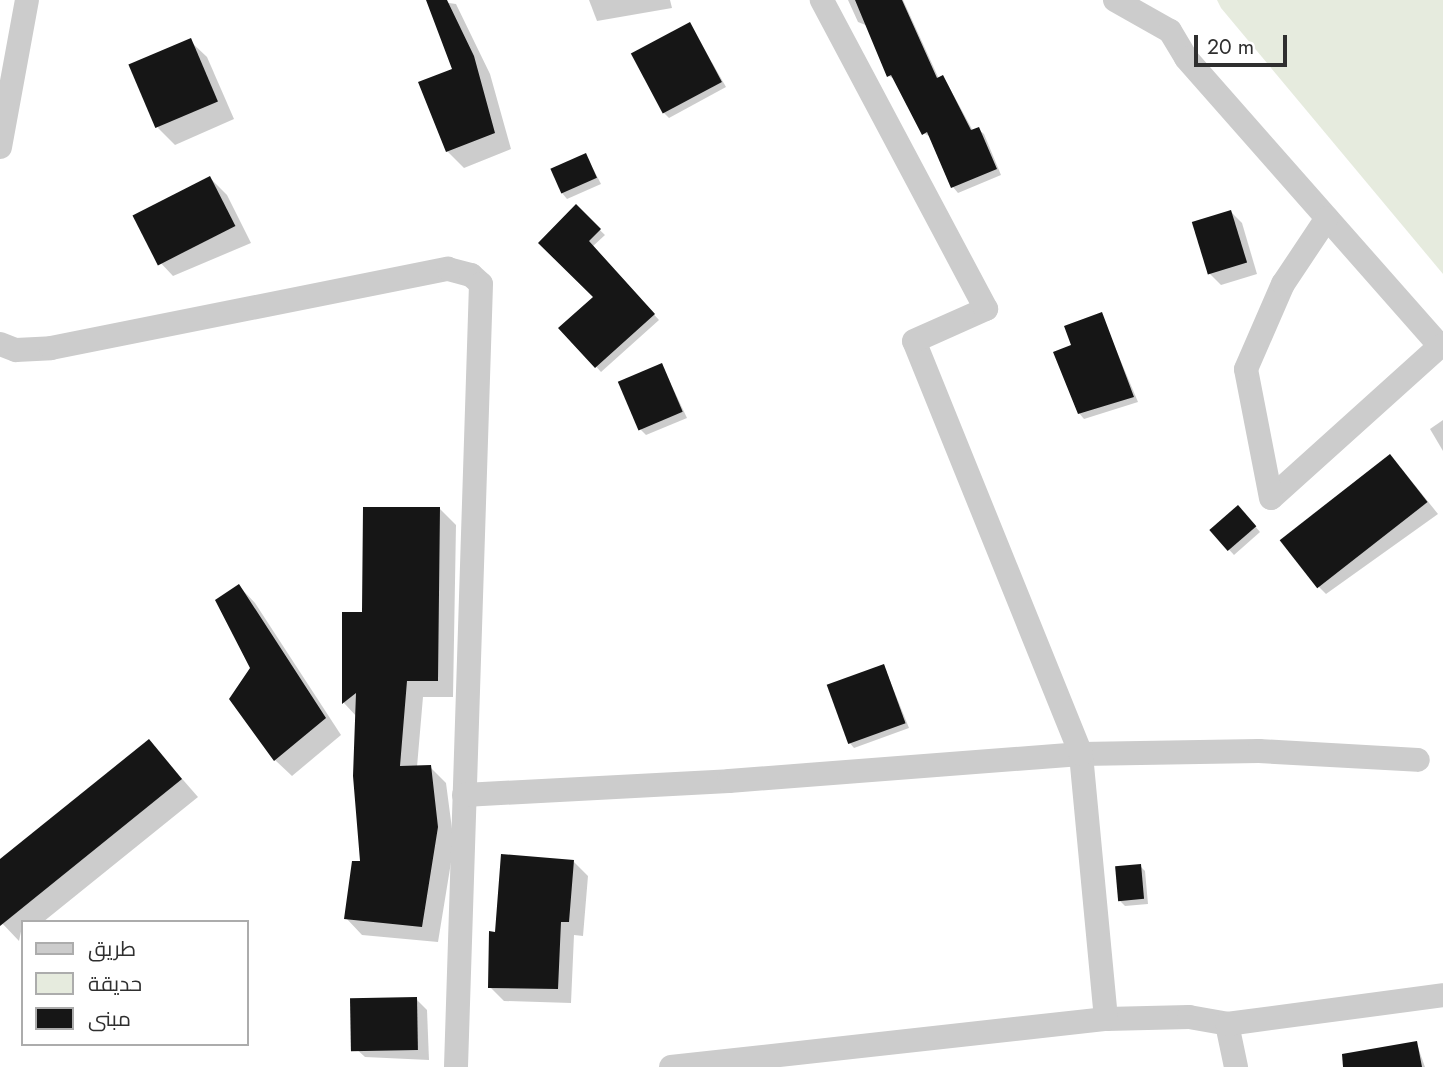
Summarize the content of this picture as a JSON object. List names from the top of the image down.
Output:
{
  "legend": ["طريق", "حديقة", "مبنى"],
  "scale_bar": "20 m"
}
